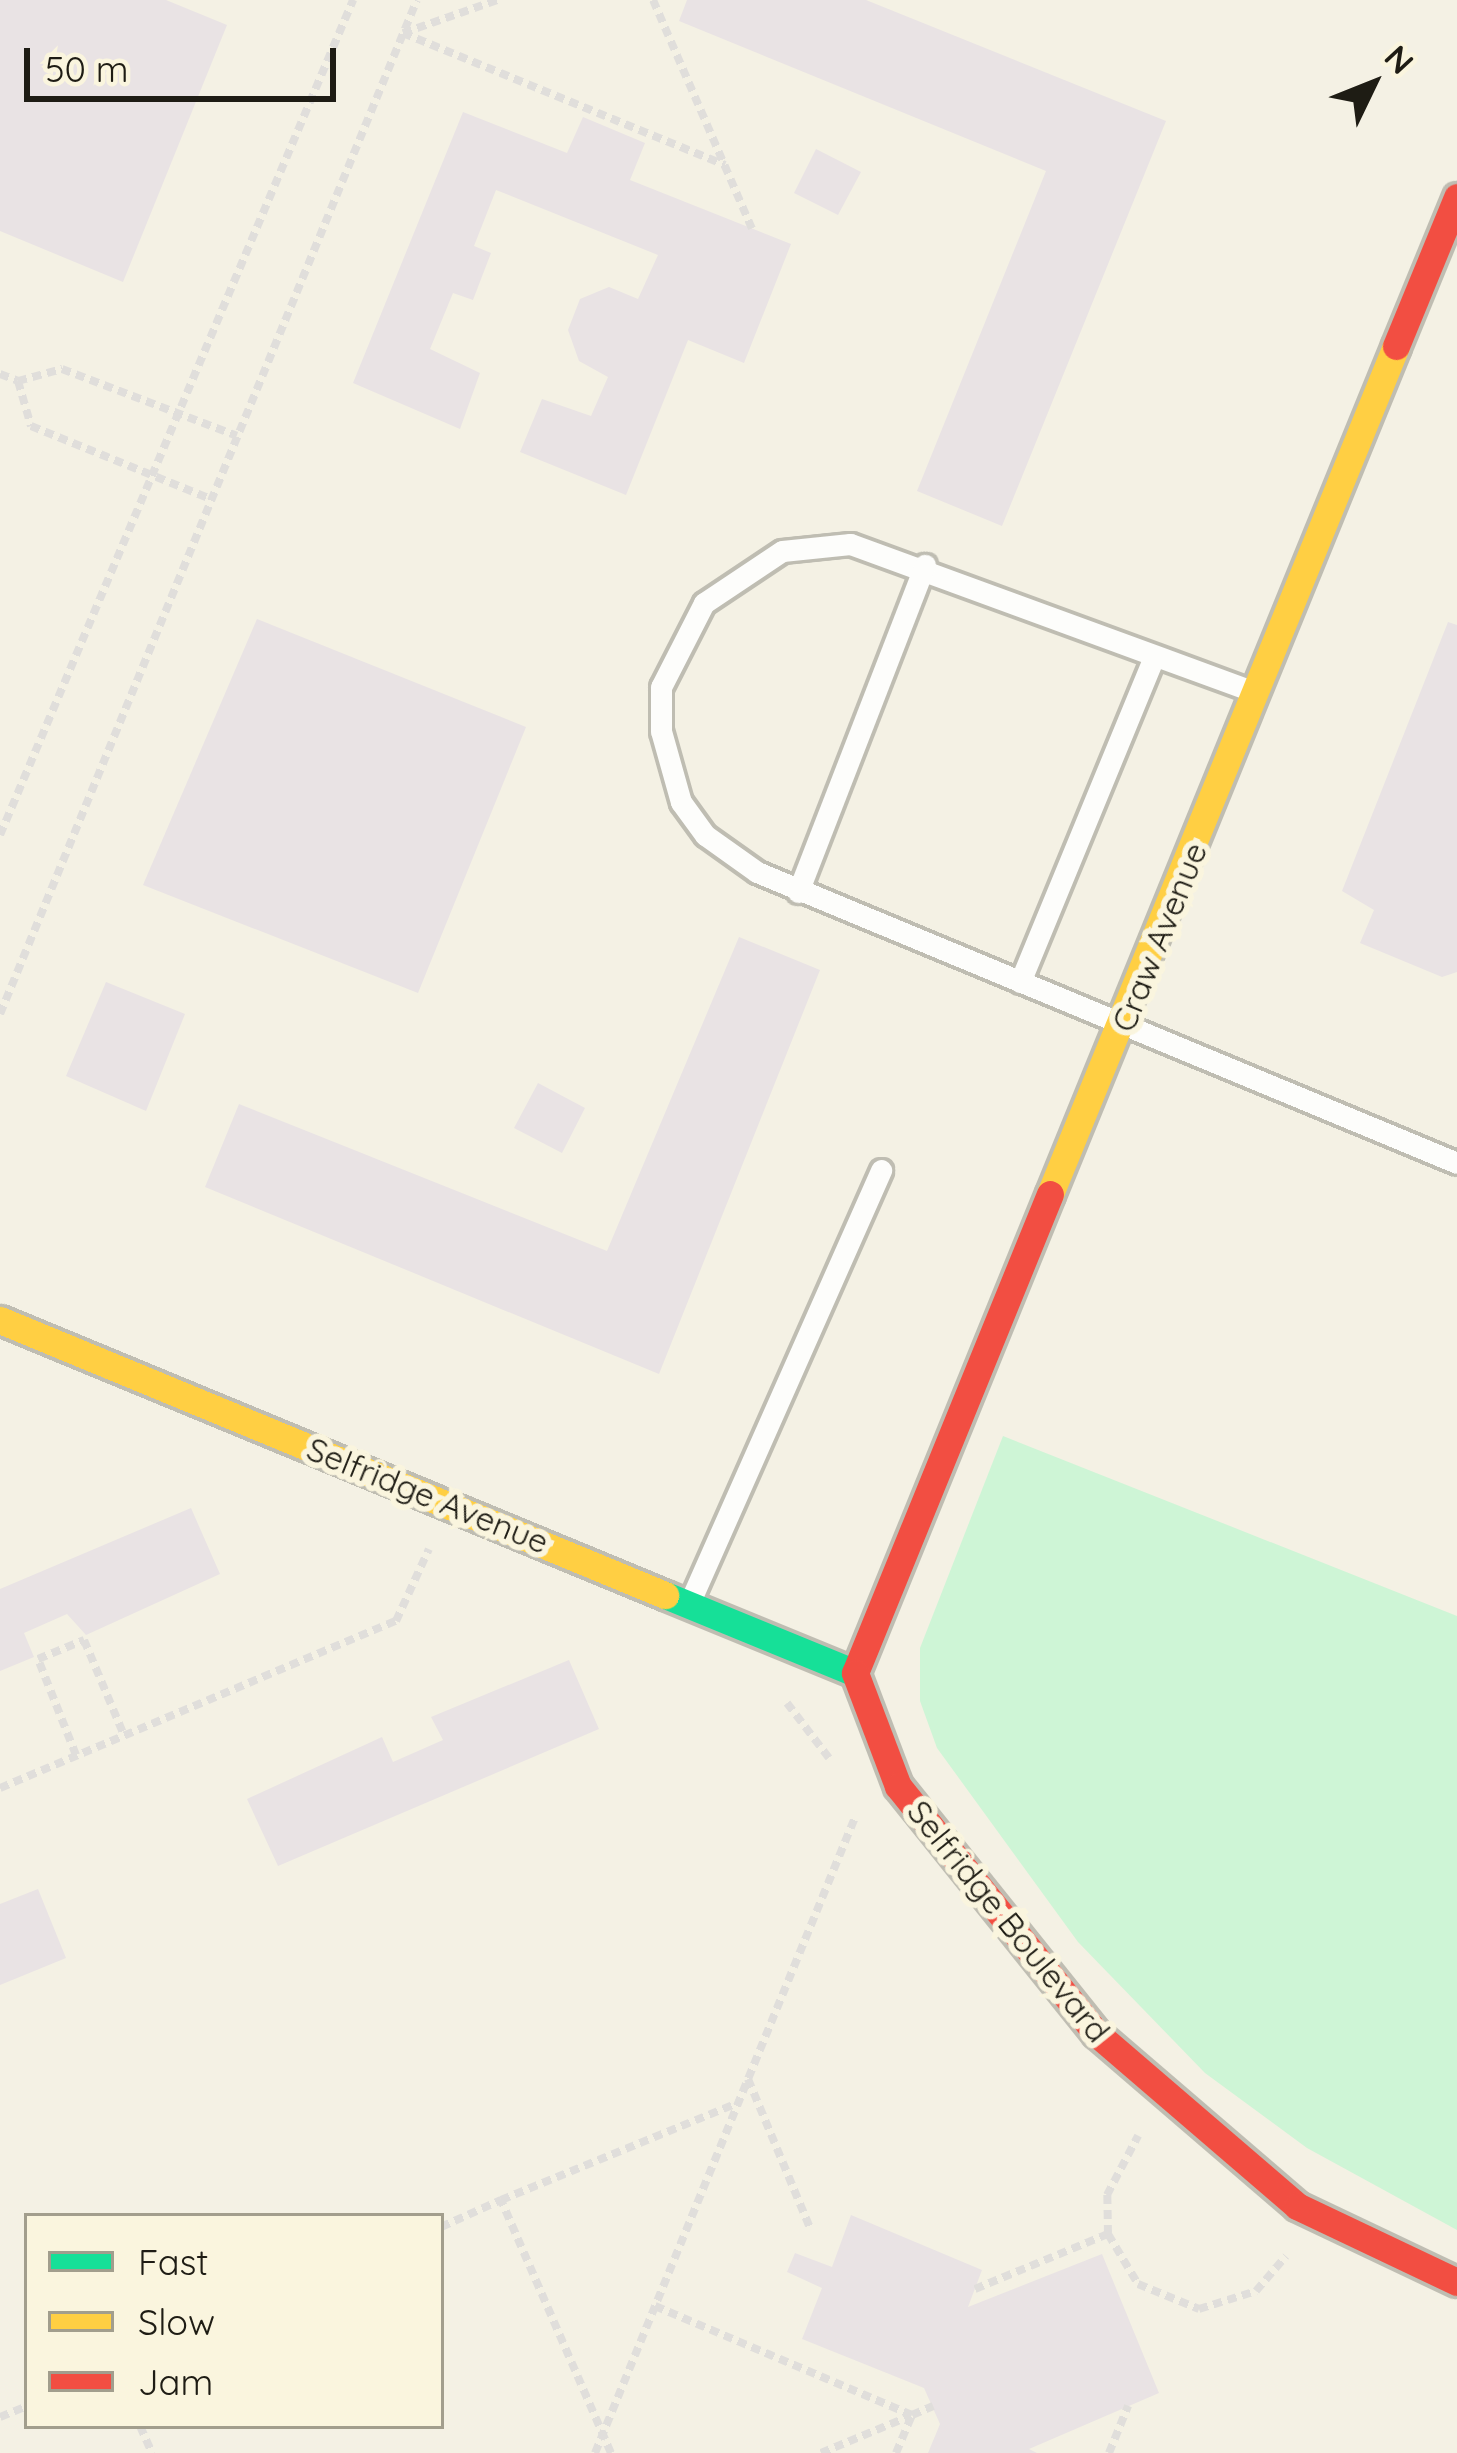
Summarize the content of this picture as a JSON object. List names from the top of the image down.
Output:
{
  "streets": {
    "street": ["Craw Avenue", "Selfridge Avenue", "Selfridge Boulevard"]
  },
  "crossings": [
    ["Craw Avenue", "Selfridge Avenue"],
    ["Craw Avenue", "Selfridge Boulevard"],
    ["Selfridge Avenue", "Selfridge Boulevard"]
  ],
  "legend": ["Fast", "Slow", "Jam"],
  "scale_bar": "50 m",
  "north": "top right"
}
